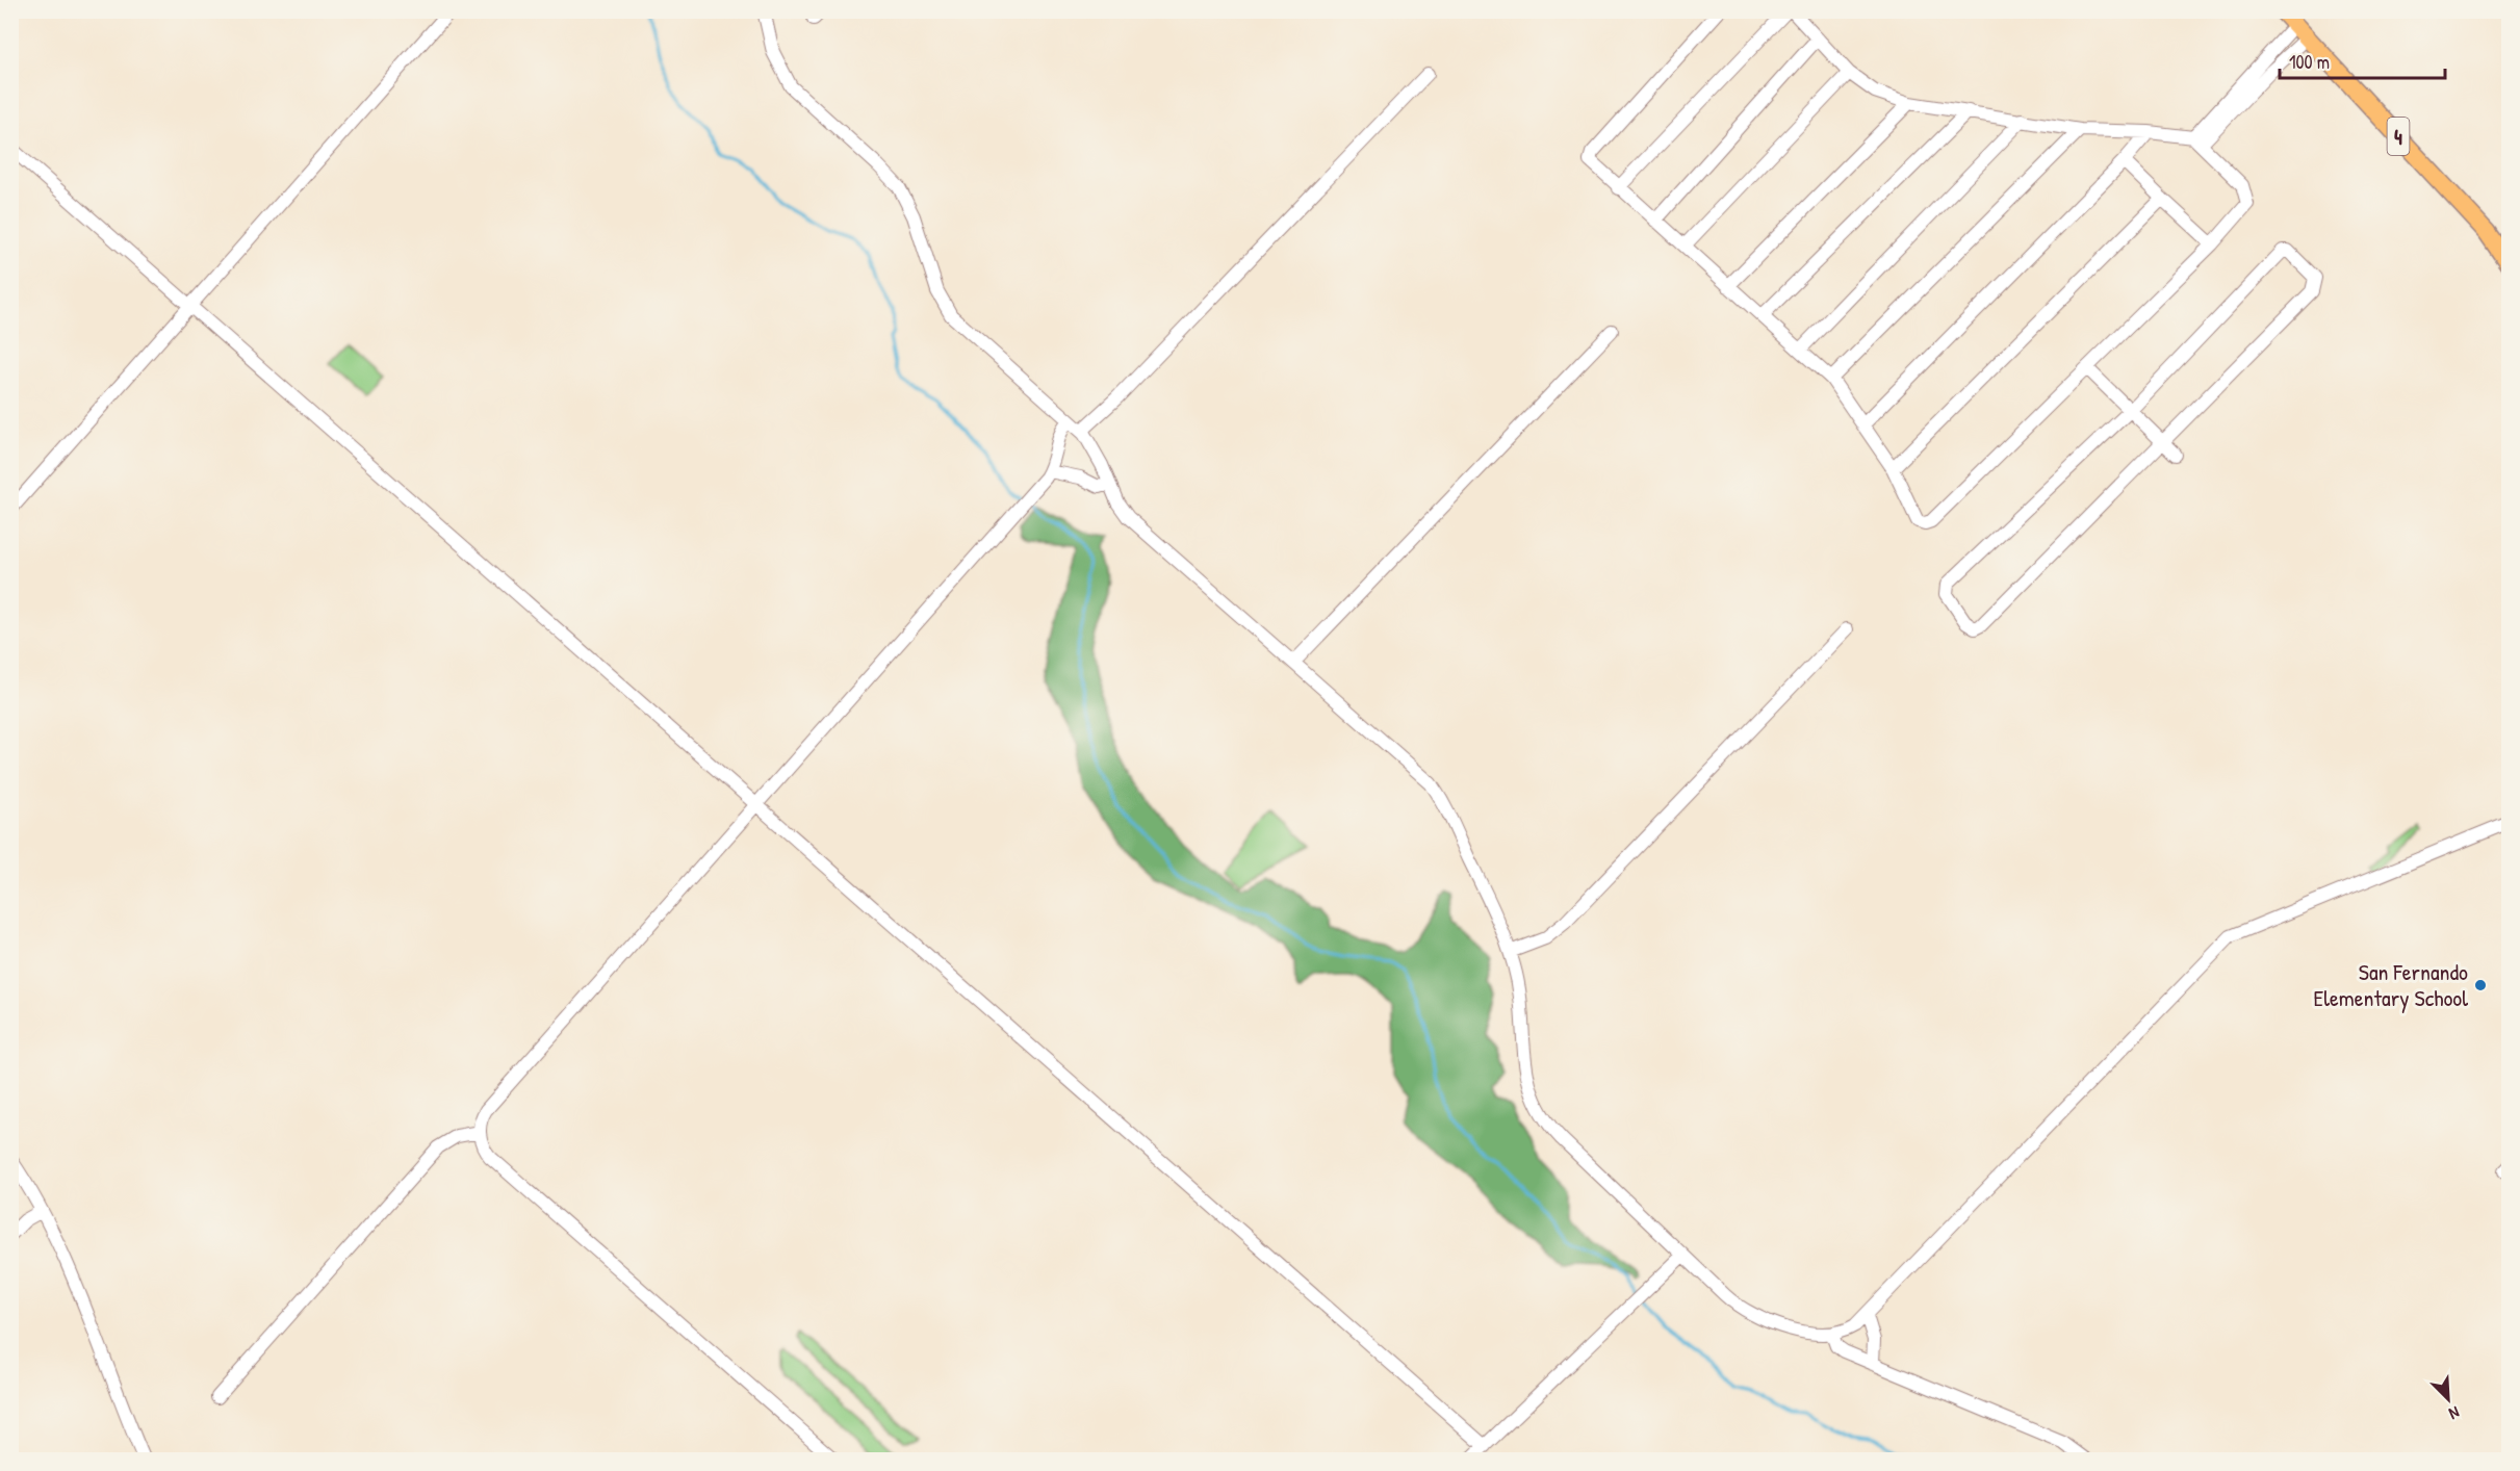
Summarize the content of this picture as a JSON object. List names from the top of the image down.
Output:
{
  "streets": {
    "highway": ["4"]
  },
  "places": ["San Fernando Elementary School"],
  "scale_bar": "100 m",
  "north": "bottom right"
}
